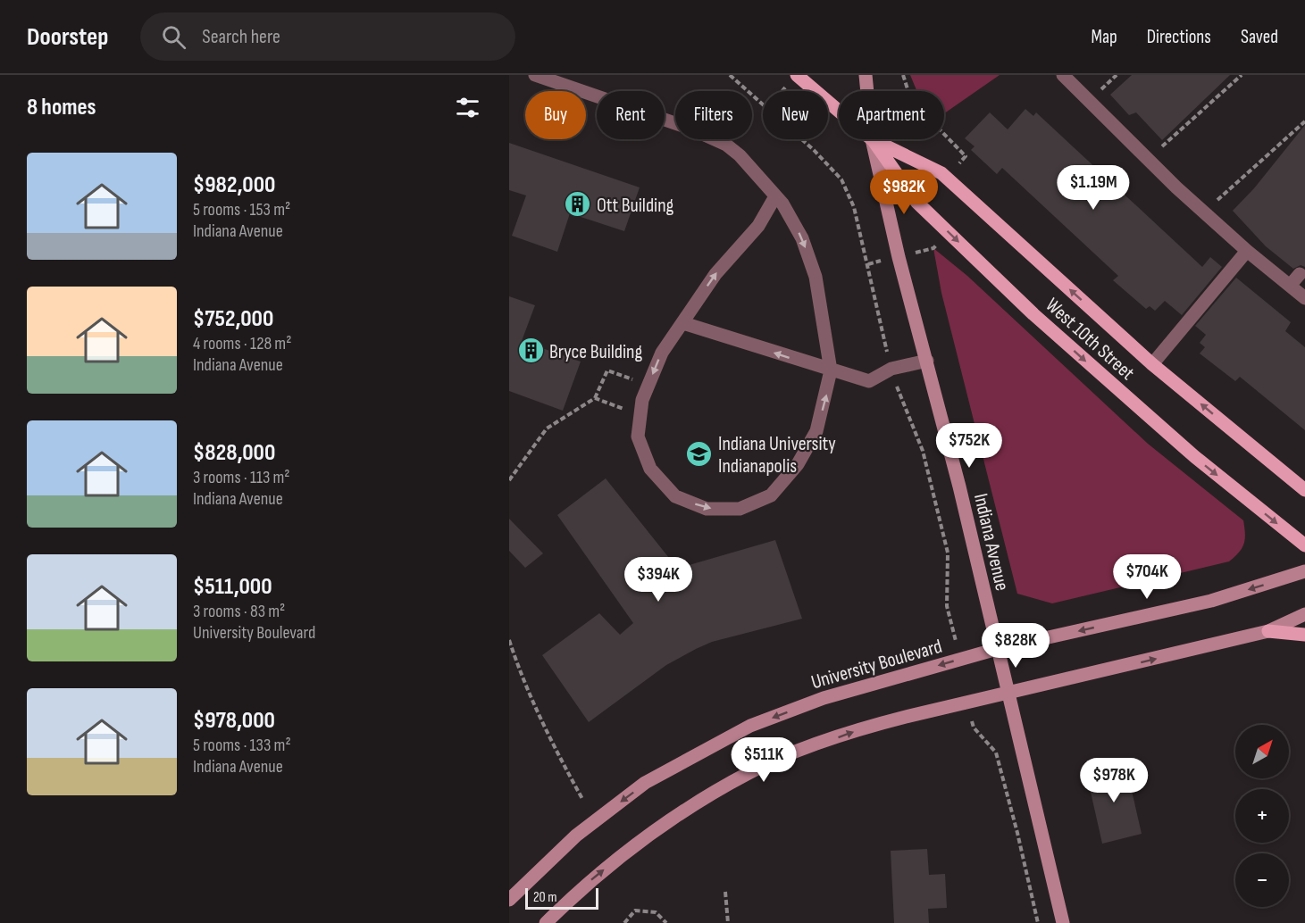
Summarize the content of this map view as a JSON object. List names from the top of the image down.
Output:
{
  "streets": {
    "main road": ["West 10th Street"],
    "street": ["Indiana Avenue", "University Boulevard"]
  },
  "crossings": [
    ["West 10th Street", "Indiana Avenue"],
    ["Indiana Avenue", "University Boulevard"]
  ],
  "places": {
    "building": ["Ott Building", "Bryce Building"],
    "school or university": ["Indiana University Indianapolis"]
  },
  "scale_bar": "20 m",
  "north": "top right",
  "page": {
    "header": "Doorstep",
    "search": "Search here",
    "nav": ["Map", "Directions", "Saved"],
    "heading": "8 homes",
    "chip": [
      "Buy",
      "Rent",
      "Filters",
      "New",
      "Apartment"
    ],
    "list": [
      {
        "name": "$982,000",
        "note": "5 rooms · 153 m² · Indiana Avenue"
      },
      {
        "name": "$752,000",
        "note": "4 rooms · 128 m² · Indiana Avenue"
      },
      {
        "name": "$828,000",
        "note": "3 rooms · 113 m² · Indiana Avenue"
      },
      {
        "name": "$511,000",
        "note": "3 rooms · 83 m² · University Boulevard"
      },
      {
        "name": "$978,000",
        "note": "5 rooms · 133 m² · Indiana Avenue"
      }
    ],
    "price": [
      "$1.19M",
      "$982K",
      "$752K",
      "$704K",
      "$394K",
      "$828K",
      "$511K",
      "$978K"
    ],
    "map_buttons": ["+", "−"],
    "scale": "20 m"
  }
}
